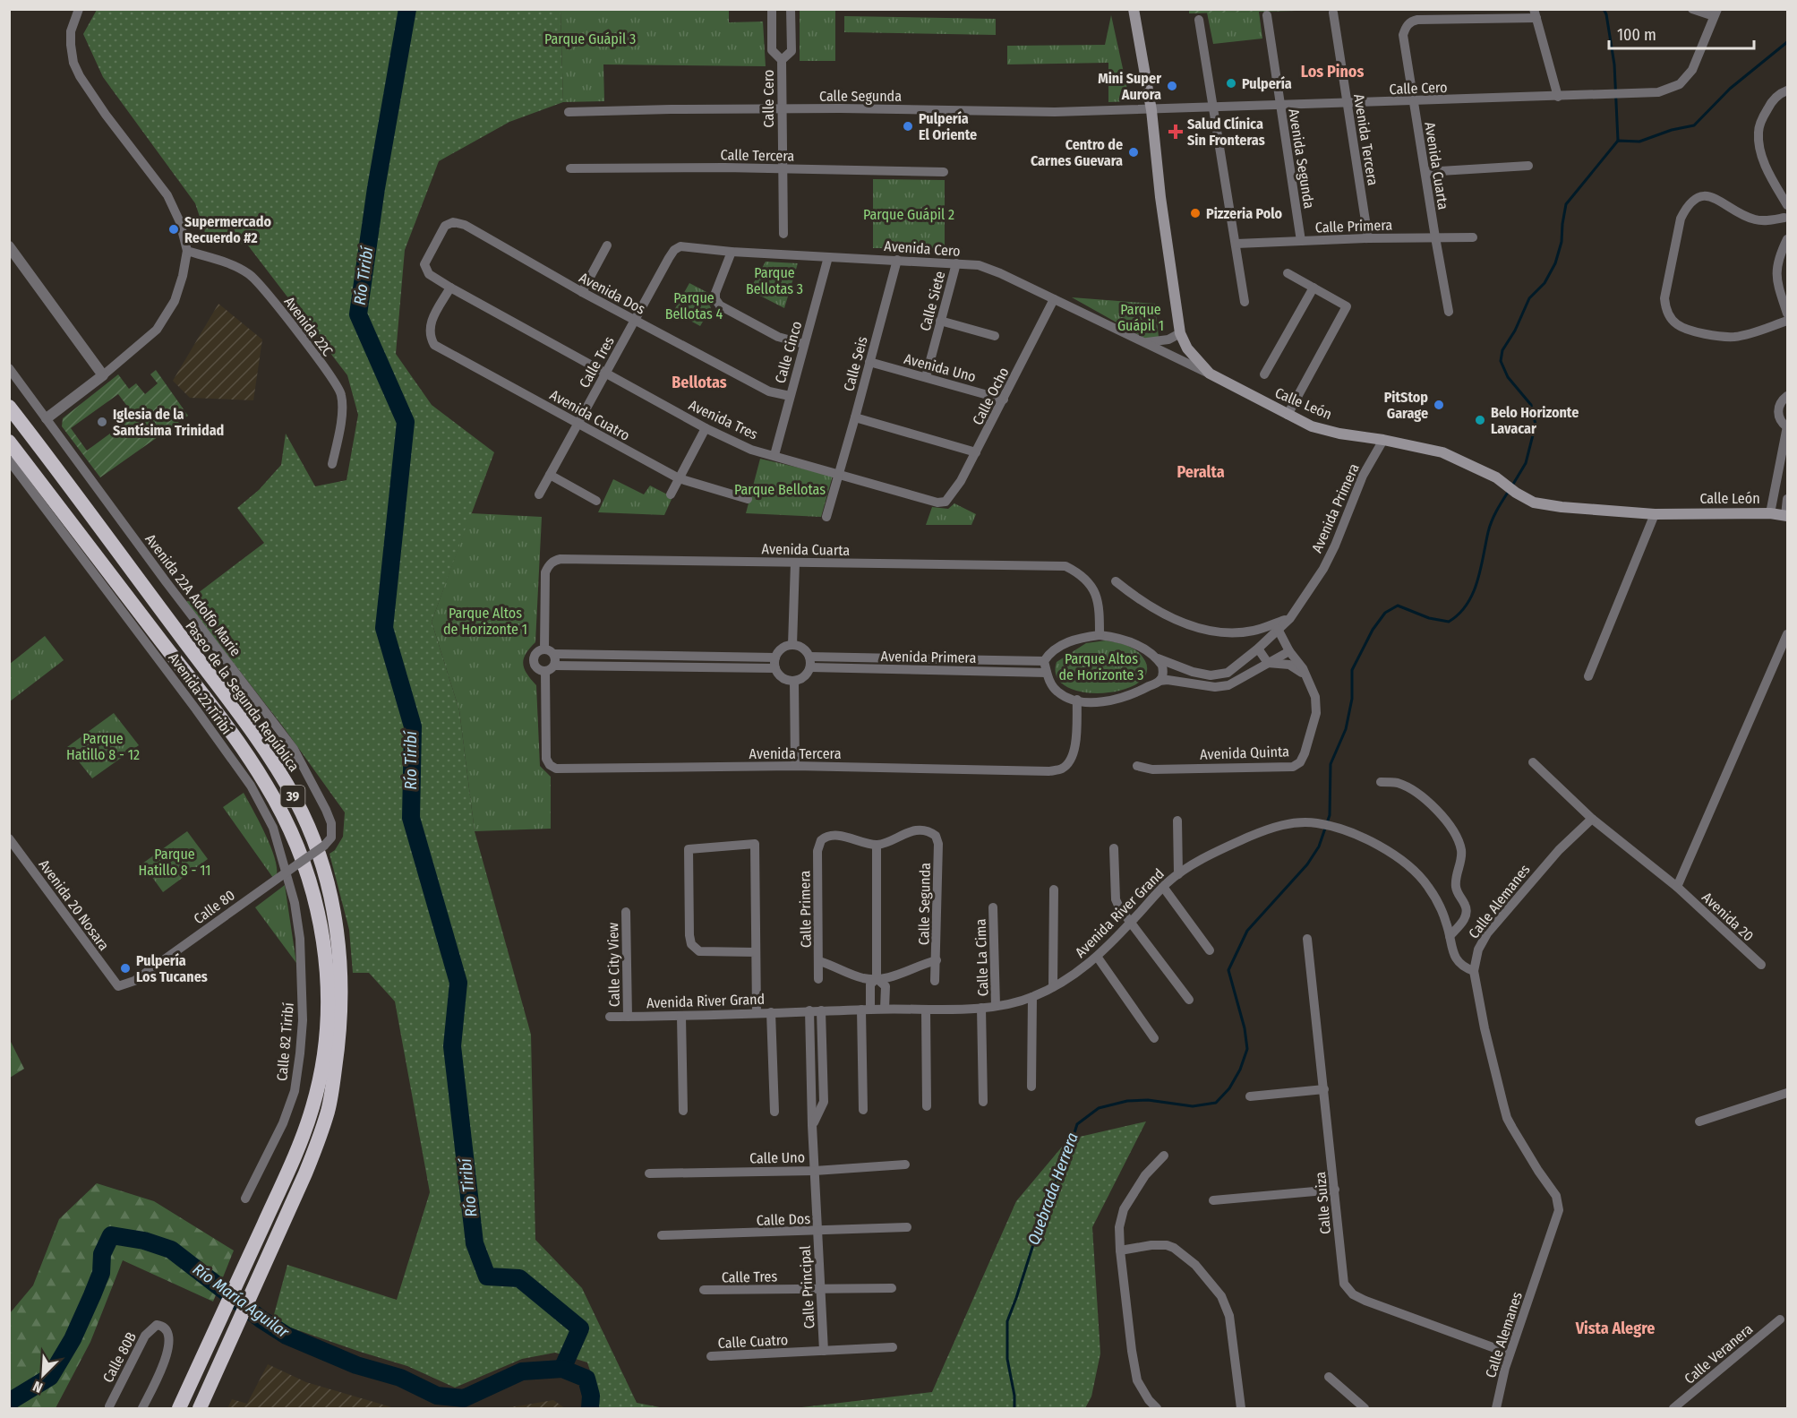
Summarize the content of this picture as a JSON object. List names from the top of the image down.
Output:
{
  "streets": {
    "highway": ["Paseo de la Segunda República", "39"],
    "main road": ["Calle León"],
    "street": [
      "Calle Cero",
      "Calle Segunda",
      "Avenida Tercera",
      "Calle Tercera",
      "Avenida Segunda",
      "Avenida Cuarta",
      "Calle Primera",
      "Avenida Cero",
      "Avenida Dos",
      "Calle Siete",
      "Avenida 22C",
      "Calle Cinco",
      "Calle Tres",
      "Calle Seis",
      "Avenida Uno",
      "Calle Ocho",
      "Avenida Cuatro",
      "Avenida Tres",
      "Avenida Primera",
      "Avenida 22A Adolfo Marie",
      "Avenida 22 Tiribí",
      "Avenida Quinta",
      "Calle Alemanes",
      "Avenida 20 Nosara",
      "Calle 80",
      "Avenida River Grand",
      "Avenida 20",
      "Calle La Cima",
      "Calle City View",
      "Calle 82 Tiribí",
      "Calle Uno",
      "Calle Suiza",
      "Calle Dos",
      "Calle Principal",
      "Calle Cuatro",
      "Calle Veranera",
      "Calle 80B"
    ]
  },
  "crossings": [
    ["Calle Cero", "Calle Segunda"],
    ["Calle Cero", "Avenida Tercera"],
    ["Calle Cero", "Calle Tercera"],
    ["Calle Cero", "Avenida Segunda"],
    ["Calle Cero", "Avenida Cuarta"],
    ["Calle Cero", "Calle León"],
    ["Calle Segunda", "Calle Primera"],
    ["Calle Segunda", "Calle León"],
    ["Avenida Tercera", "Avenida Cuarta"],
    ["Avenida Tercera", "Calle Primera"],
    ["Avenida Segunda", "Calle Primera"],
    ["Avenida Cuarta", "Calle Primera"],
    ["Avenida Cuarta", "Avenida Primera"],
    ["Avenida Cero", "Calle Siete"],
    ["Avenida Cero", "Calle Cinco"],
    ["Avenida Cero", "Calle Tres"],
    ["Avenida Cero", "Calle Seis"],
    ["Avenida Cero", "Calle Ocho"],
    ["Avenida Cero", "Calle León"],
    ["Avenida Dos", "Calle Cinco"],
    ["Avenida Dos", "Calle Tres"],
    ["Avenida Dos", "Avenida Cuatro"],
    ["Avenida Dos", "Avenida Tres"],
    ["Calle Siete", "Avenida Uno"],
    ["Calle Cinco", "Avenida Tres"],
    ["Calle Tres", "Avenida Cuatro"],
    ["Calle Tres", "Avenida Tres"],
    ["Calle Tres", "Calle Principal"],
    ["Calle Seis", "Avenida Uno"],
    ["Calle Seis", "Avenida Tres"],
    ["Avenida Uno", "Calle Ocho"],
    ["Calle Ocho", "Avenida Tres"],
    ["Calle León", "Avenida Primera"],
    ["Avenida Cuatro", "Avenida Tres"],
    ["Avenida Primera", "Avenida Quinta"],
    ["Avenida 22A Adolfo Marie", "Calle 80"],
    ["Avenida 22 Tiribí", "Calle 80"],
    ["Avenida 22 Tiribí", "Calle 82 Tiribí"],
    ["Calle Alemanes", "Avenida River Grand"],
    ["Calle Alemanes", "Calle Suiza"],
    ["Avenida 20 Nosara", "Calle 80"],
    ["Avenida River Grand", "Calle La Cima"],
    ["Avenida River Grand", "Calle City View"],
    ["Avenida River Grand", "Calle Principal"],
    ["Calle Uno", "Calle Principal"],
    ["Calle Dos", "Calle Principal"],
    ["Calle Principal", "Calle Cuatro"]
  ],
  "districts": [
    "Los Pinos",
    "Bellotas",
    "Peralta",
    "Vista Alegre"
  ],
  "water": ["Río Tiribí", "Quebrada Herrera", "Río María Aguilar"],
  "parks": [
    "Parque Guápil 3",
    "Parque Guápil 2",
    "Parque Bellotas 3",
    "Parque Bellotas 4",
    "Parque Guápil 1",
    "Parque Bellotas",
    "Parque Altos de Horizonte 1",
    "Parque Altos de Horizonte 3",
    "Parque Hatillo 8 - 12",
    "Parque Hatillo 8 - 11"
  ],
  "places": {
    "other": [
      "Pulpería",
      "Mini Super Aurora",
      "Pulpería El Oriente",
      "Centro de Carnes Guevara",
      "Pizzeria Polo",
      "Supermercado Recuerdo #2",
      "PitStop Garage",
      "Belo Horizonte Lavacar",
      "Iglesia de la Santísima Trinidad",
      "Pulpería Los Tucanes"
    ],
    "health": ["Salud Clínica Sin Fronteras"]
  },
  "scale_bar": "100 m",
  "north": "bottom left"
}
